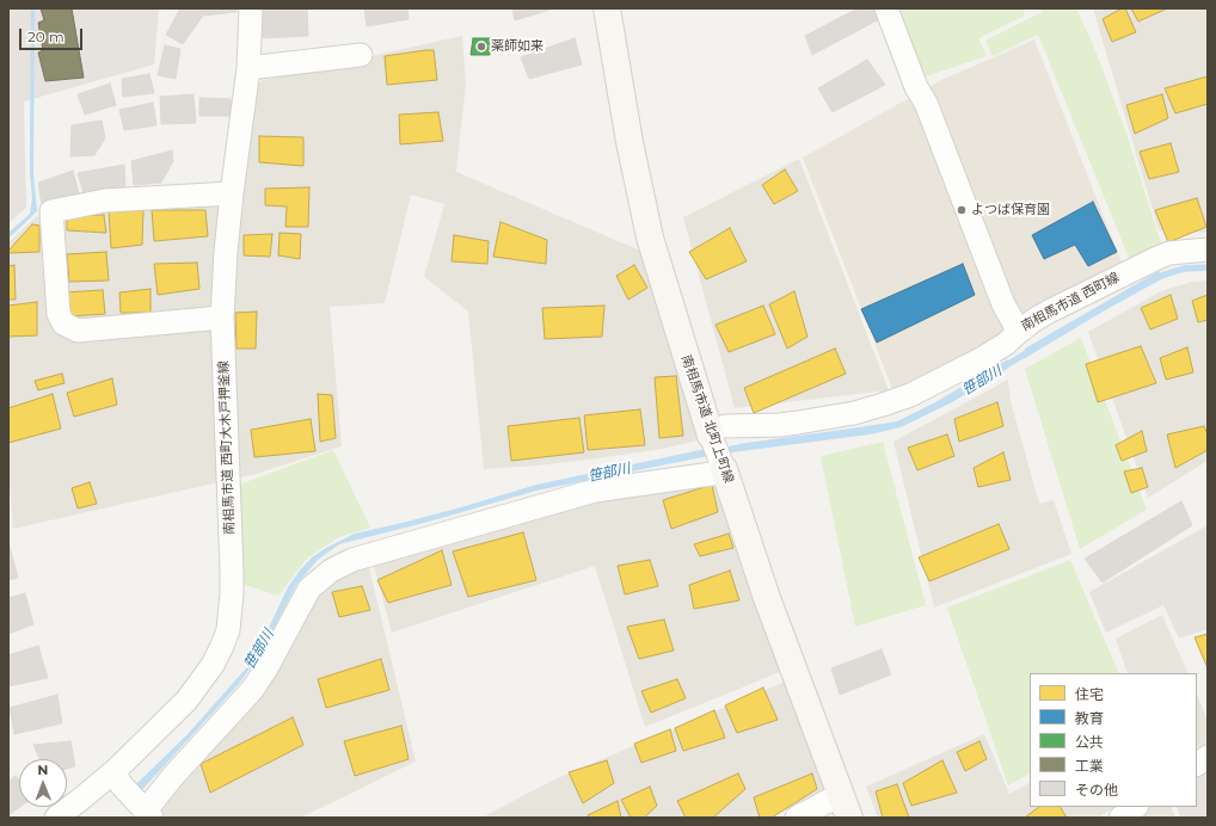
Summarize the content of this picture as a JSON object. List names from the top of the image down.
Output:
{
  "streets": {
    "street": ["南相馬市道 西町線", "南相馬市道 北町上町線", "南相馬市道 西町大木戸押釜線"]
  },
  "water": ["笹部川"],
  "places": ["薬師如来", "よつば保育園"],
  "legend": [
    "住宅",
    "教育",
    "公共",
    "工業",
    "その他"
  ],
  "scale_bar": "20 m",
  "north": "top"
}
